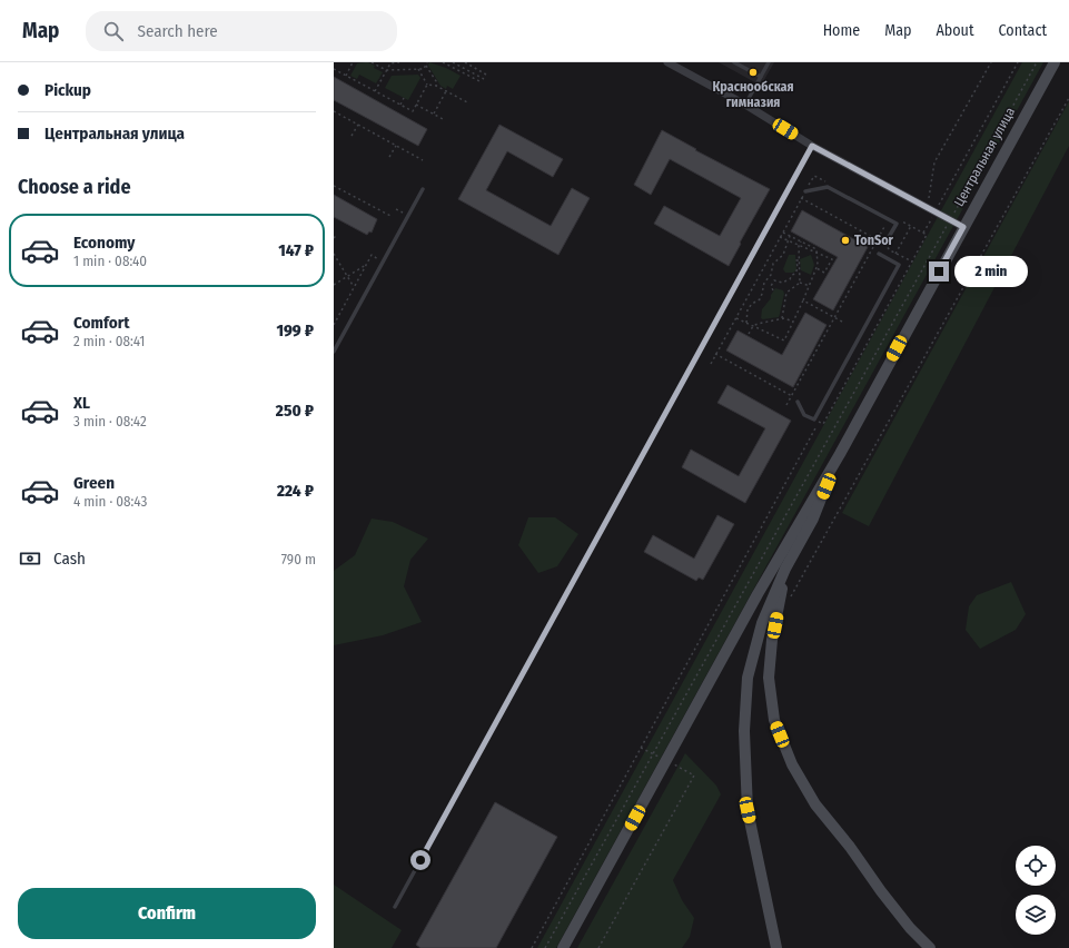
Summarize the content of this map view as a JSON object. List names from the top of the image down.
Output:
{
  "streets": {
    "main road": ["Центральная улица"]
  },
  "places": ["Краснообская гимназия", "TonSor"],
  "page": {
    "header": "Map",
    "search": "Search here",
    "nav": [
      "Home",
      "Map",
      "About",
      "Contact"
    ],
    "banner": ["Pickup", "Центральная улица"],
    "heading": "Choose a ride",
    "list": [
      {
        "name": "Economy",
        "note": "1 min · 08:40",
        "value": "147 ₽"
      },
      {
        "name": "Comfort",
        "note": "2 min · 08:41",
        "value": "199 ₽"
      },
      {
        "name": "XL",
        "note": "3 min · 08:42",
        "value": "250 ₽"
      },
      {
        "name": "Green",
        "note": "4 min · 08:43",
        "value": "224 ₽"
      }
    ],
    "bubble": "2 min",
    "pay": ["Cash", "790 m"],
    "buttons": "Confirm"
  }
}
